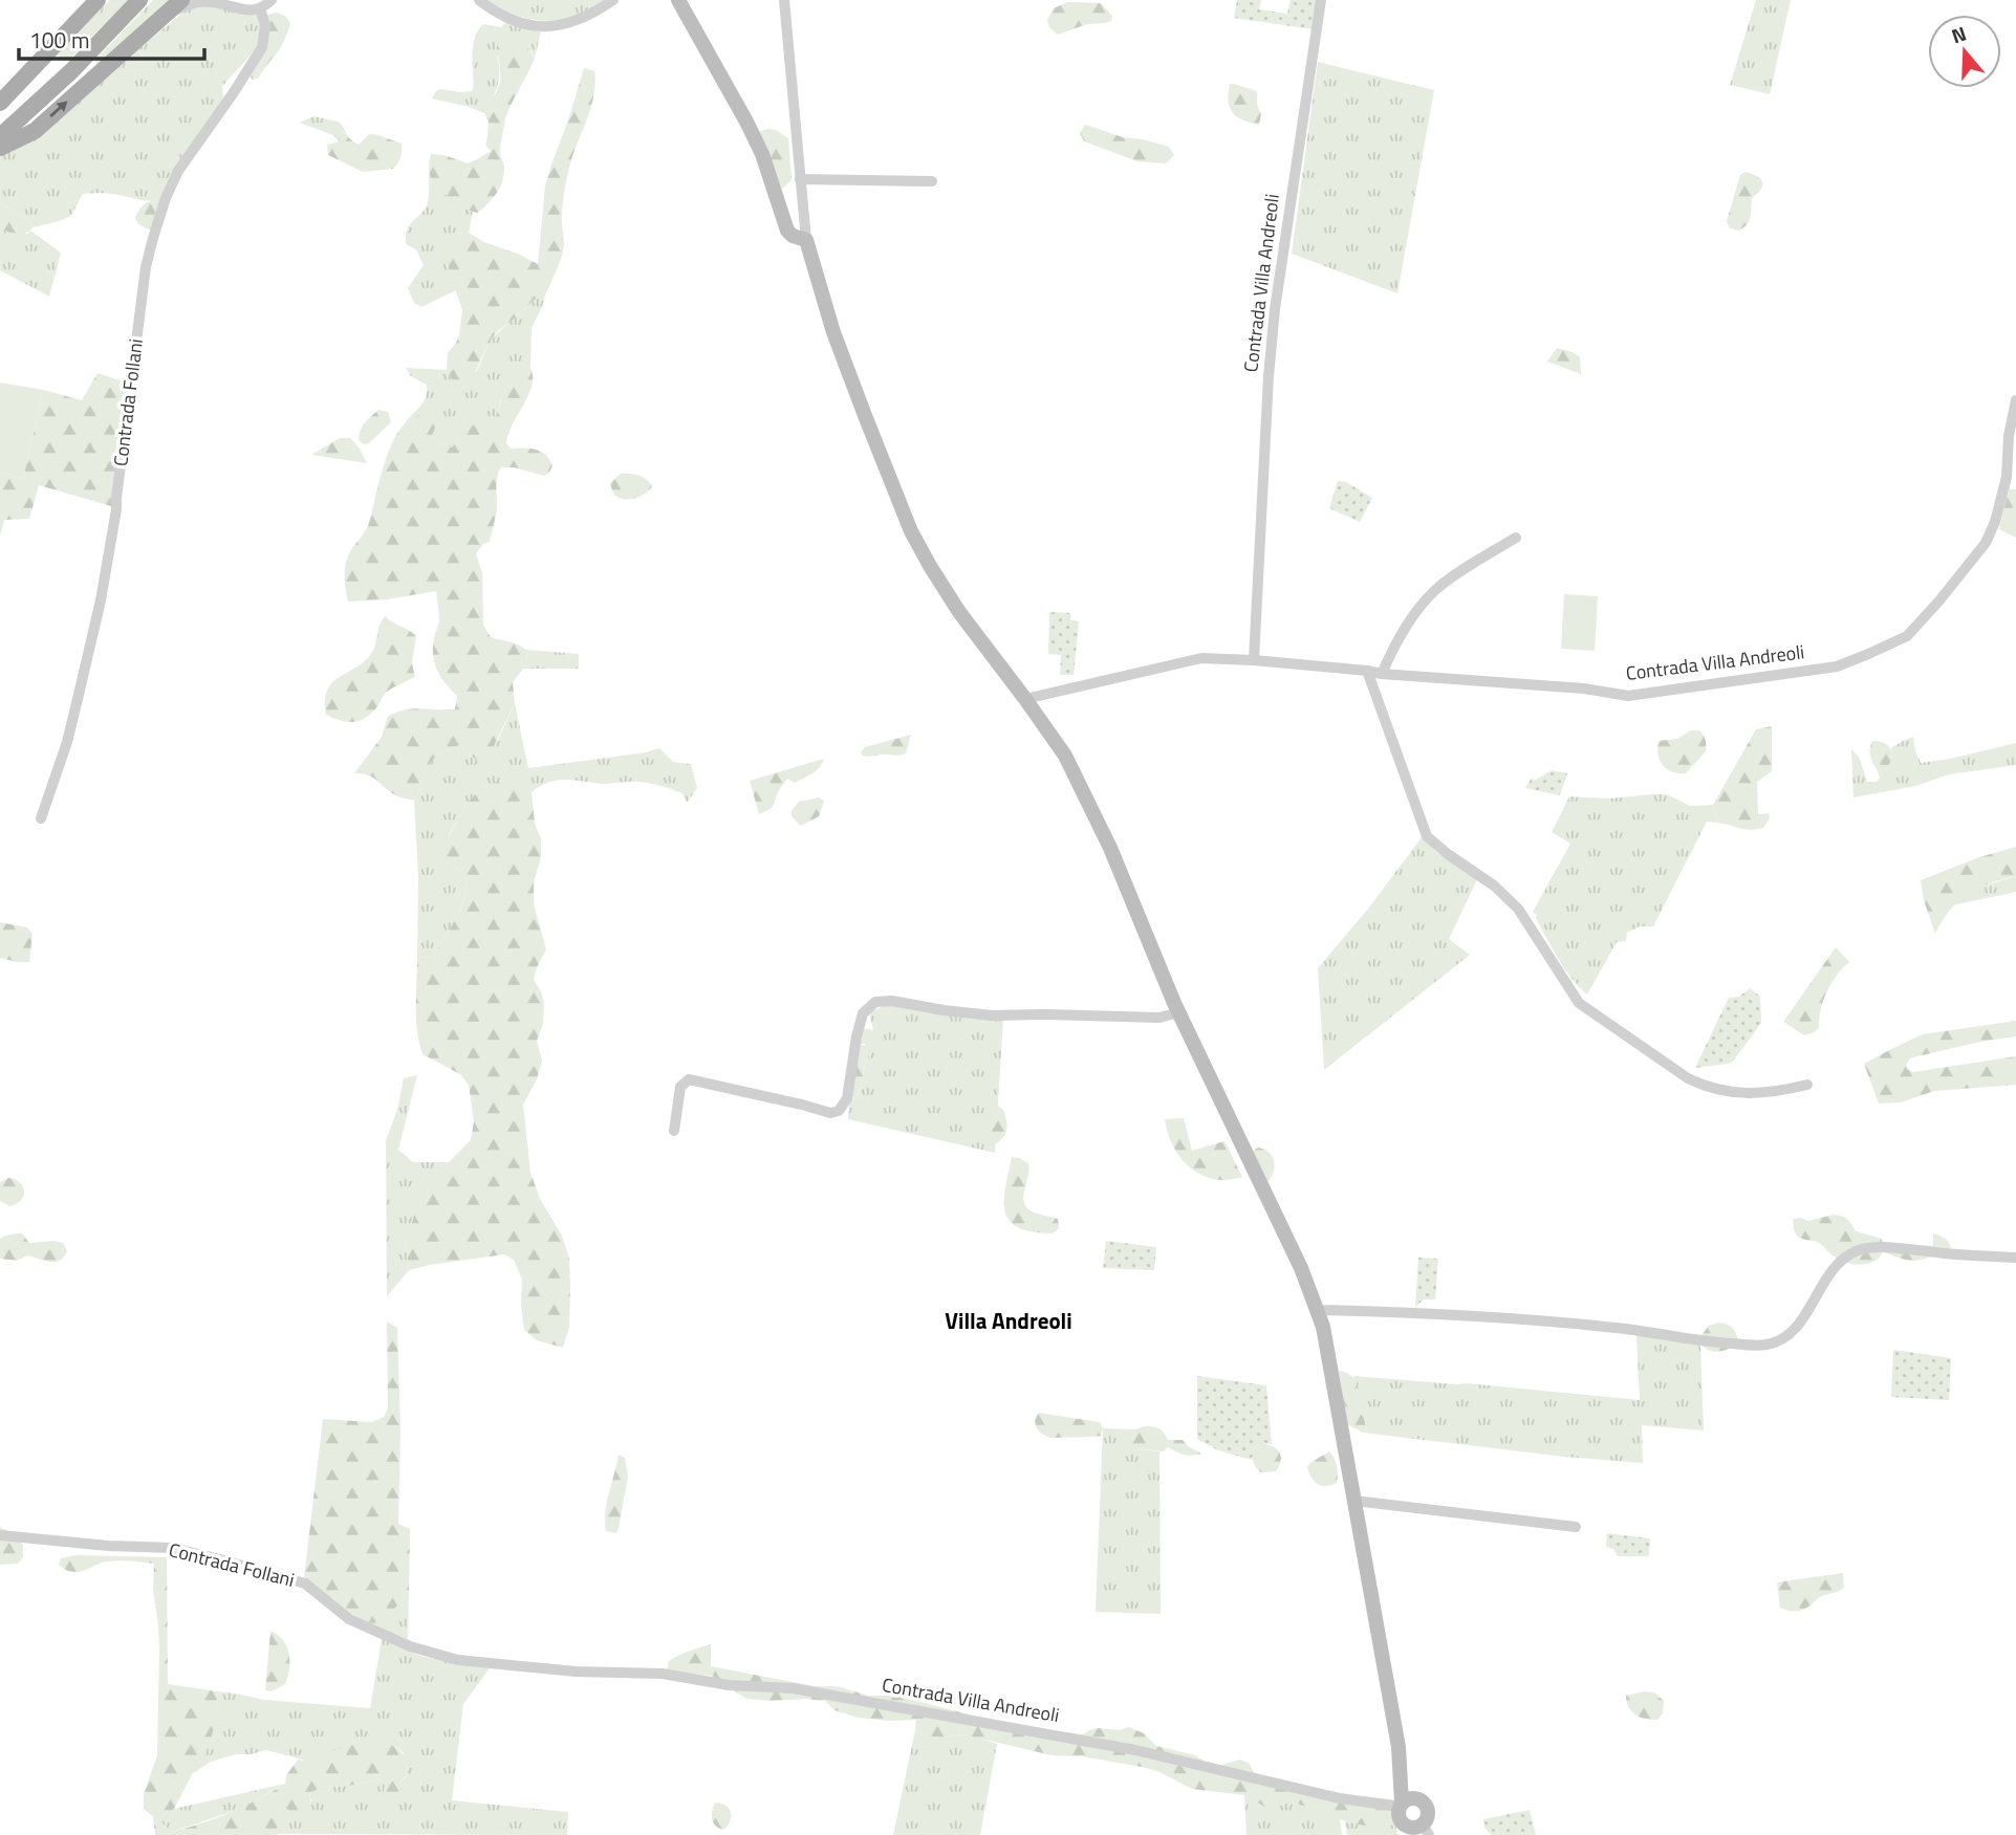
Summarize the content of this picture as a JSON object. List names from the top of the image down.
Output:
{
  "streets": {
    "street": ["Contrada Villa Andreoli", "Contrada Follani"]
  },
  "crossings": [
    ["Contrada Villa Andreoli", "Contrada Follani"]
  ],
  "districts": ["Villa Andreoli"],
  "scale_bar": "100 m",
  "north": "top"
}
